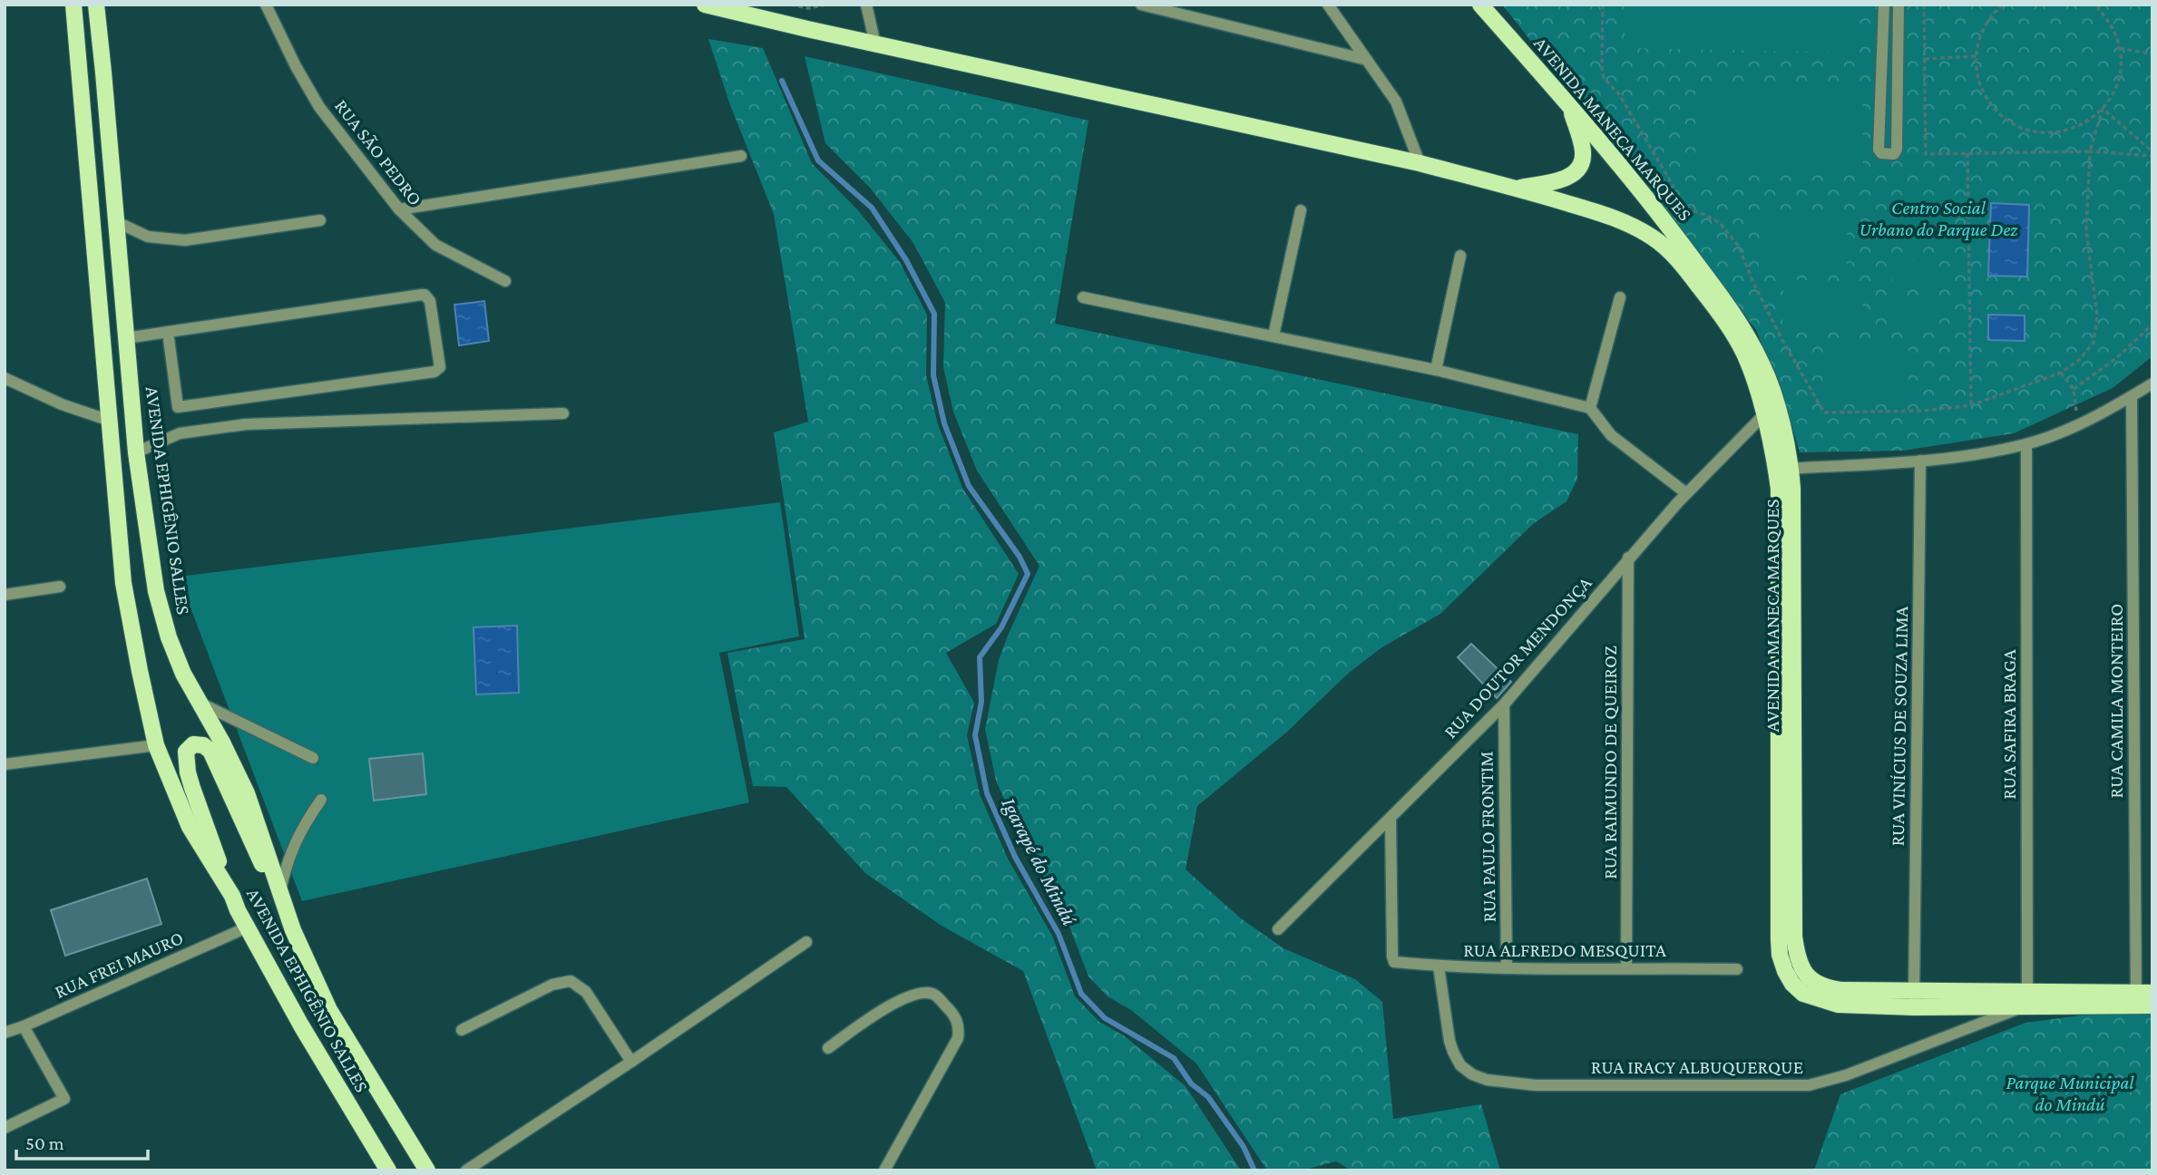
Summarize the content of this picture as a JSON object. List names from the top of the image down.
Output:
{
  "streets": {
    "main road": ["AVENIDA MANECA MARQUES", "AVENIDA EPHIGÊNIO SALLES"],
    "street": [
      "RUA SÃO PEDRO",
      "RUA DOUTOR MENDONÇA",
      "RUA CAMILA MONTEIRO",
      "RUA SAFIRA BRAGA",
      "RUA VINÍCIUS DE SOUZA LIMA",
      "RUA RAIMUNDO DE QUEIROZ",
      "RUA PAULO FRONTIM",
      "RUA ALFREDO MESQUITA",
      "RUA FREI MAURO",
      "RUA IRACY ALBUQUERQUE"
    ]
  },
  "crossings": [
    ["AVENIDA MANECA MARQUES", "RUA DOUTOR MENDONÇA"],
    ["AVENIDA MANECA MARQUES", "RUA CAMILA MONTEIRO"],
    ["AVENIDA MANECA MARQUES", "RUA SAFIRA BRAGA"],
    ["AVENIDA MANECA MARQUES", "RUA VINÍCIUS DE SOUZA LIMA"],
    ["AVENIDA MANECA MARQUES", "RUA IRACY ALBUQUERQUE"],
    ["AVENIDA EPHIGÊNIO SALLES", "RUA FREI MAURO"],
    ["RUA DOUTOR MENDONÇA", "RUA RAIMUNDO DE QUEIROZ"],
    ["RUA DOUTOR MENDONÇA", "RUA PAULO FRONTIM"],
    ["RUA DOUTOR MENDONÇA", "RUA ALFREDO MESQUITA"],
    ["RUA SAFIRA BRAGA", "RUA IRACY ALBUQUERQUE"],
    ["RUA RAIMUNDO DE QUEIROZ", "RUA ALFREDO MESQUITA"],
    ["RUA PAULO FRONTIM", "RUA ALFREDO MESQUITA"],
    ["RUA ALFREDO MESQUITA", "RUA IRACY ALBUQUERQUE"]
  ],
  "water": ["Igarapé do Mindú"],
  "parks": ["Centro Social Urbano do Parque Dez", "Parque Municipal do Mindú"],
  "scale_bar": "50 m"
}
